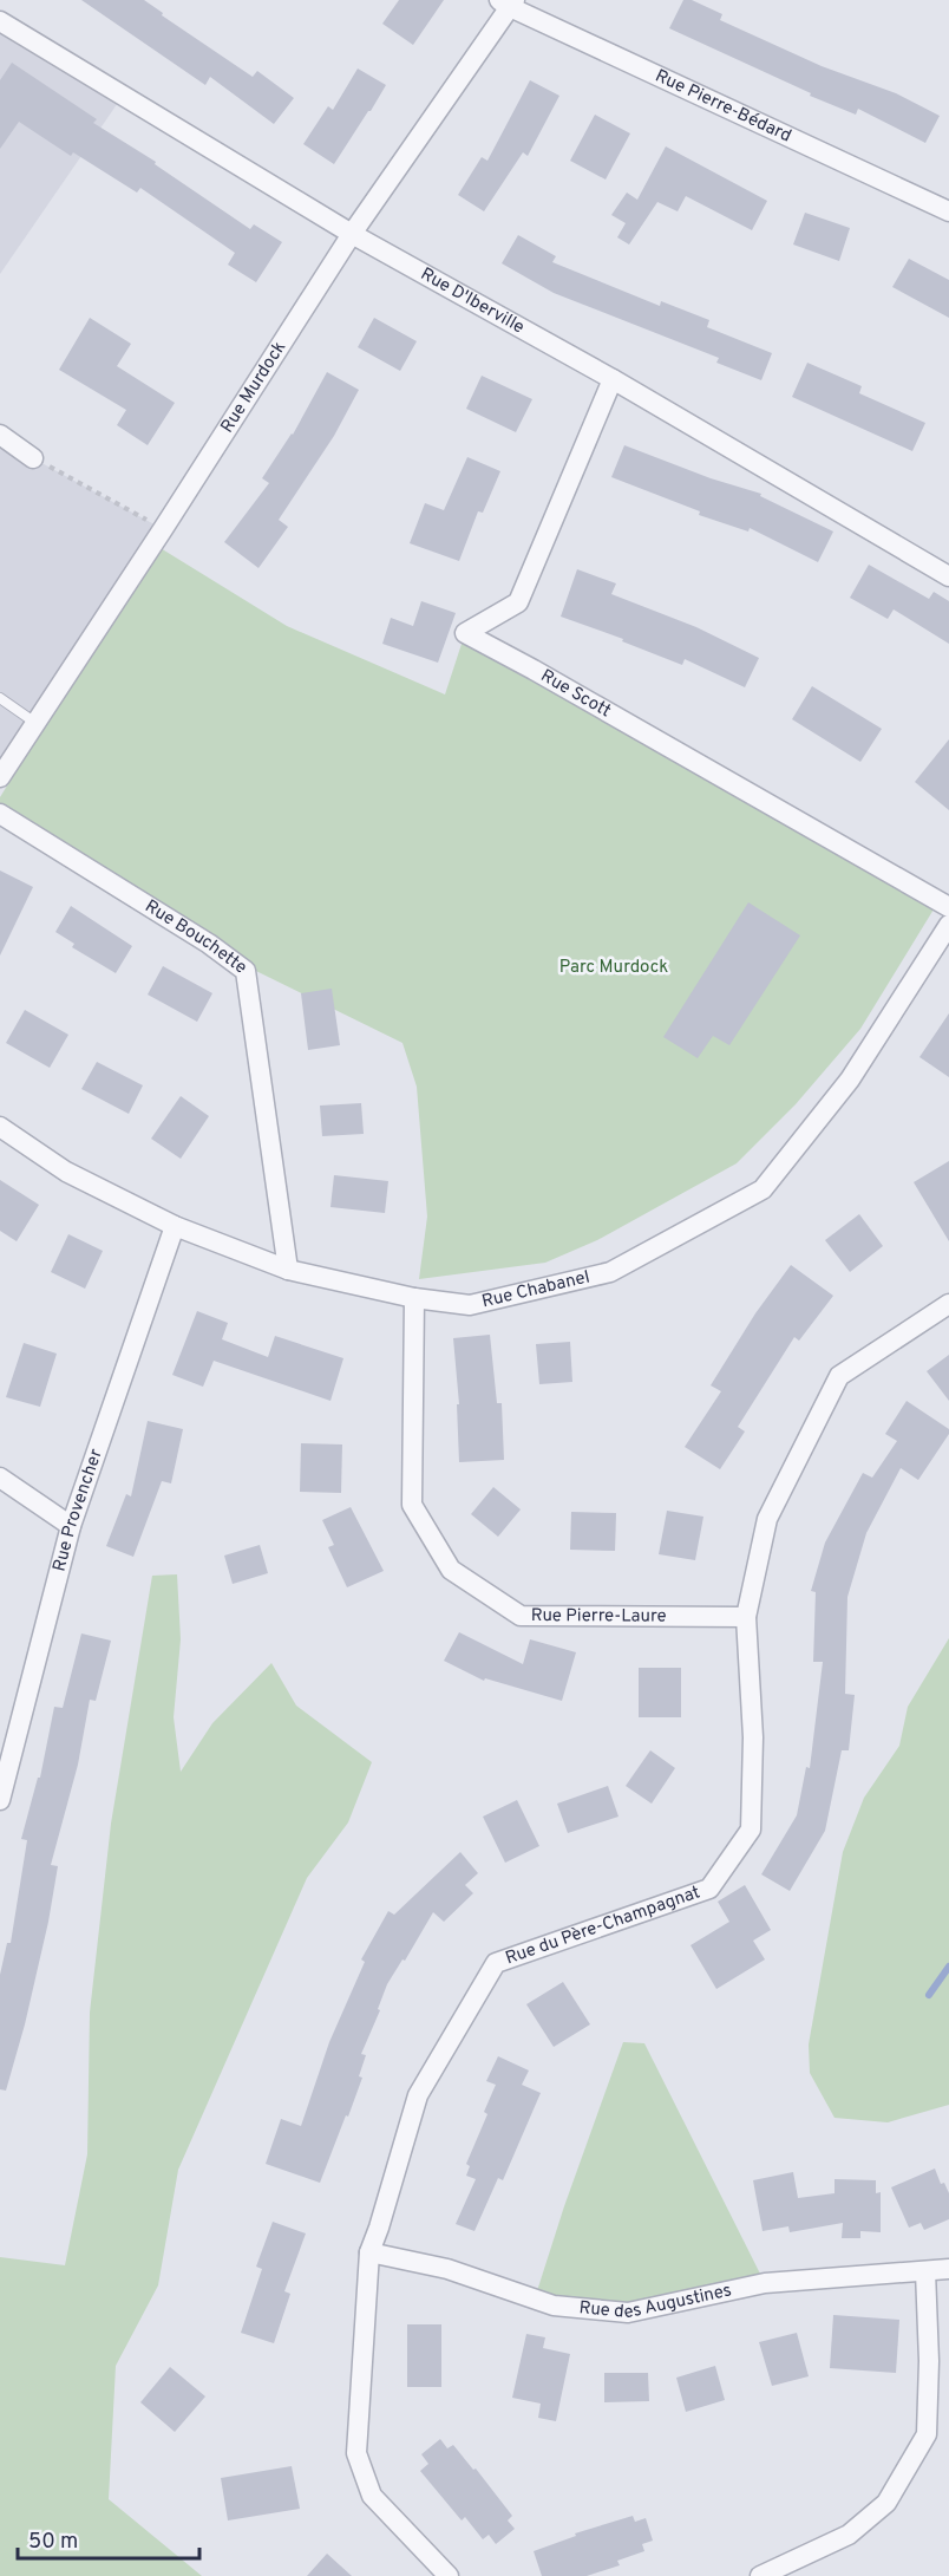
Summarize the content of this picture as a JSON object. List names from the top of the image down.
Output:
{
  "streets": {
    "street": [
      "Rue Pierre-Bédard",
      "Rue D'Iberville",
      "Rue Murdock",
      "Rue Scott",
      "Rue Bouchette",
      "Rue Chabanel",
      "Rue Provencher",
      "Rue Pierre-Laure",
      "Rue du Père-Champagnat",
      "Rue des Augustines"
    ]
  },
  "crossings": [
    ["Rue Pierre-Bédard", "Rue Murdock"],
    ["Rue D'Iberville", "Rue Murdock"],
    ["Rue D'Iberville", "Rue Scott"],
    ["Rue Bouchette", "Rue Chabanel"],
    ["Rue Chabanel", "Rue Provencher"],
    ["Rue Chabanel", "Rue Pierre-Laure"],
    ["Rue Pierre-Laure", "Rue du Père-Champagnat"],
    ["Rue du Père-Champagnat", "Rue des Augustines"]
  ],
  "parks": ["Parc Murdock"],
  "scale_bar": "50 m"
}
